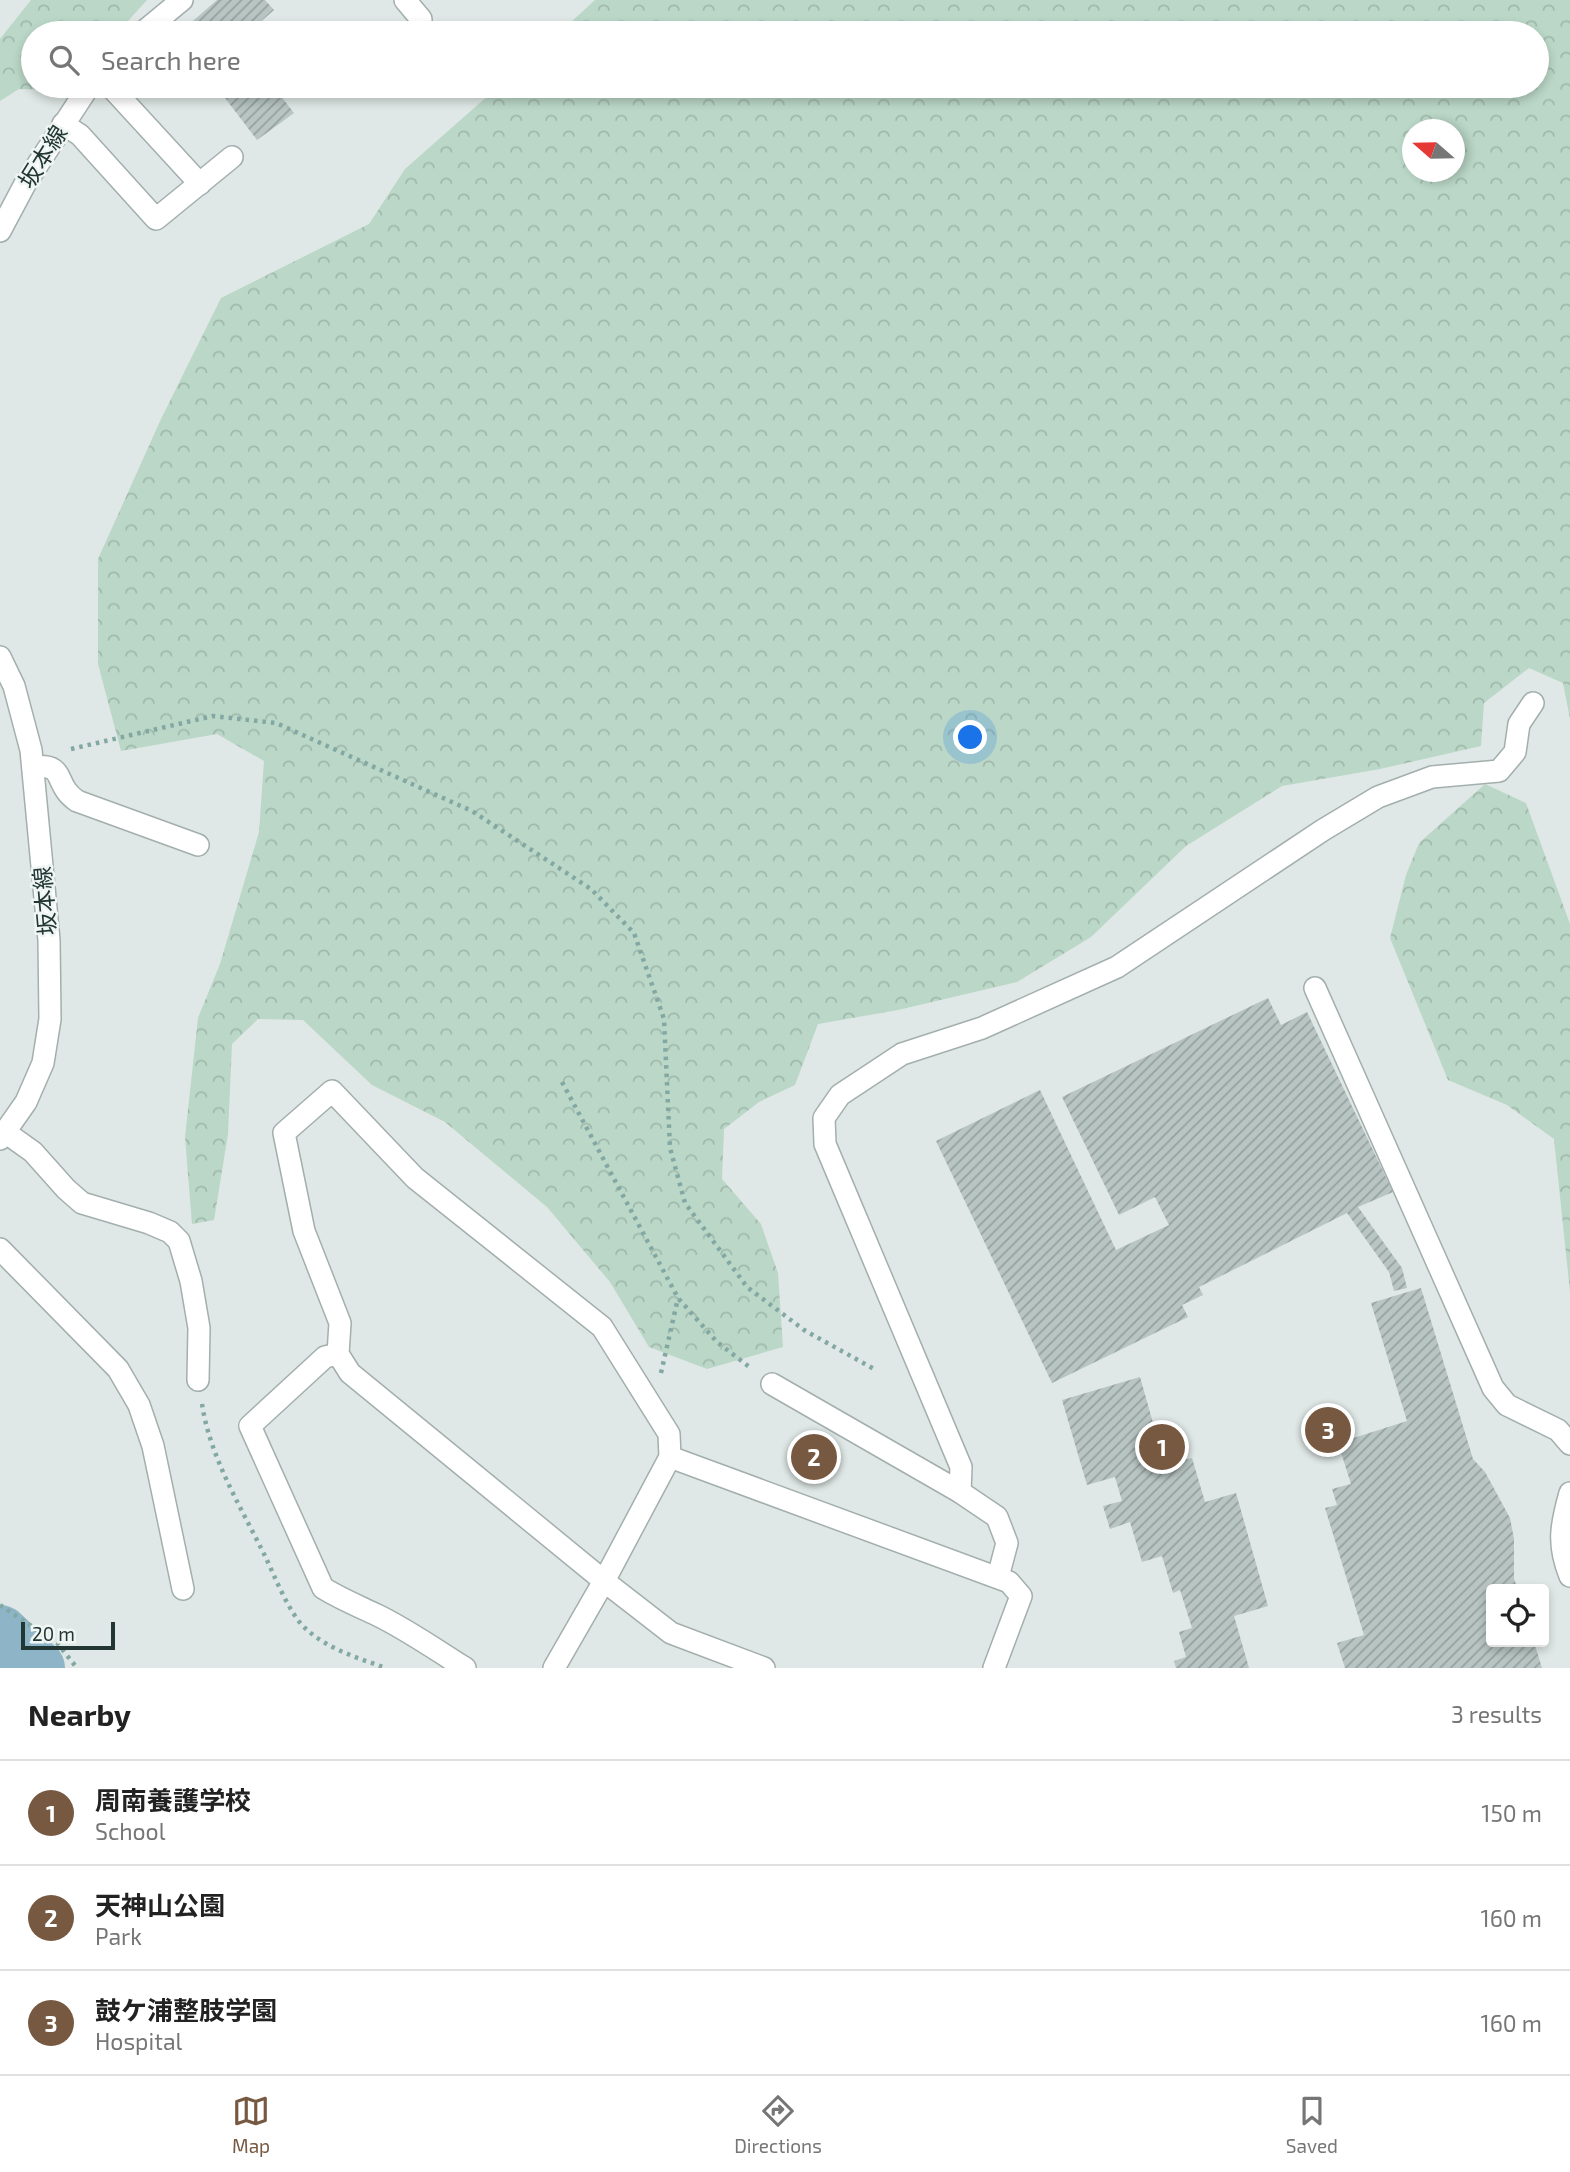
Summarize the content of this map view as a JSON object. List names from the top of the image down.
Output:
{
  "streets": {
    "street": ["坂本線"]
  },
  "scale_bar": "20 m",
  "north": "left",
  "page": {
    "search": "Search here",
    "pins": ["3", "1", "2"],
    "scale": "20 m",
    "heading": ["Nearby", "3 results"],
    "list": [
      {
        "mark": "1",
        "name": "周南養護学校",
        "note": "School",
        "value": "150 m"
      },
      {
        "mark": "2",
        "name": "天神山公園",
        "note": "Park",
        "value": "160 m"
      },
      {
        "mark": "3",
        "name": "鼓ケ浦整肢学園",
        "note": "Hospital",
        "value": "160 m"
      }
    ],
    "nav": ["Map", "Directions", "Saved"]
  }
}
